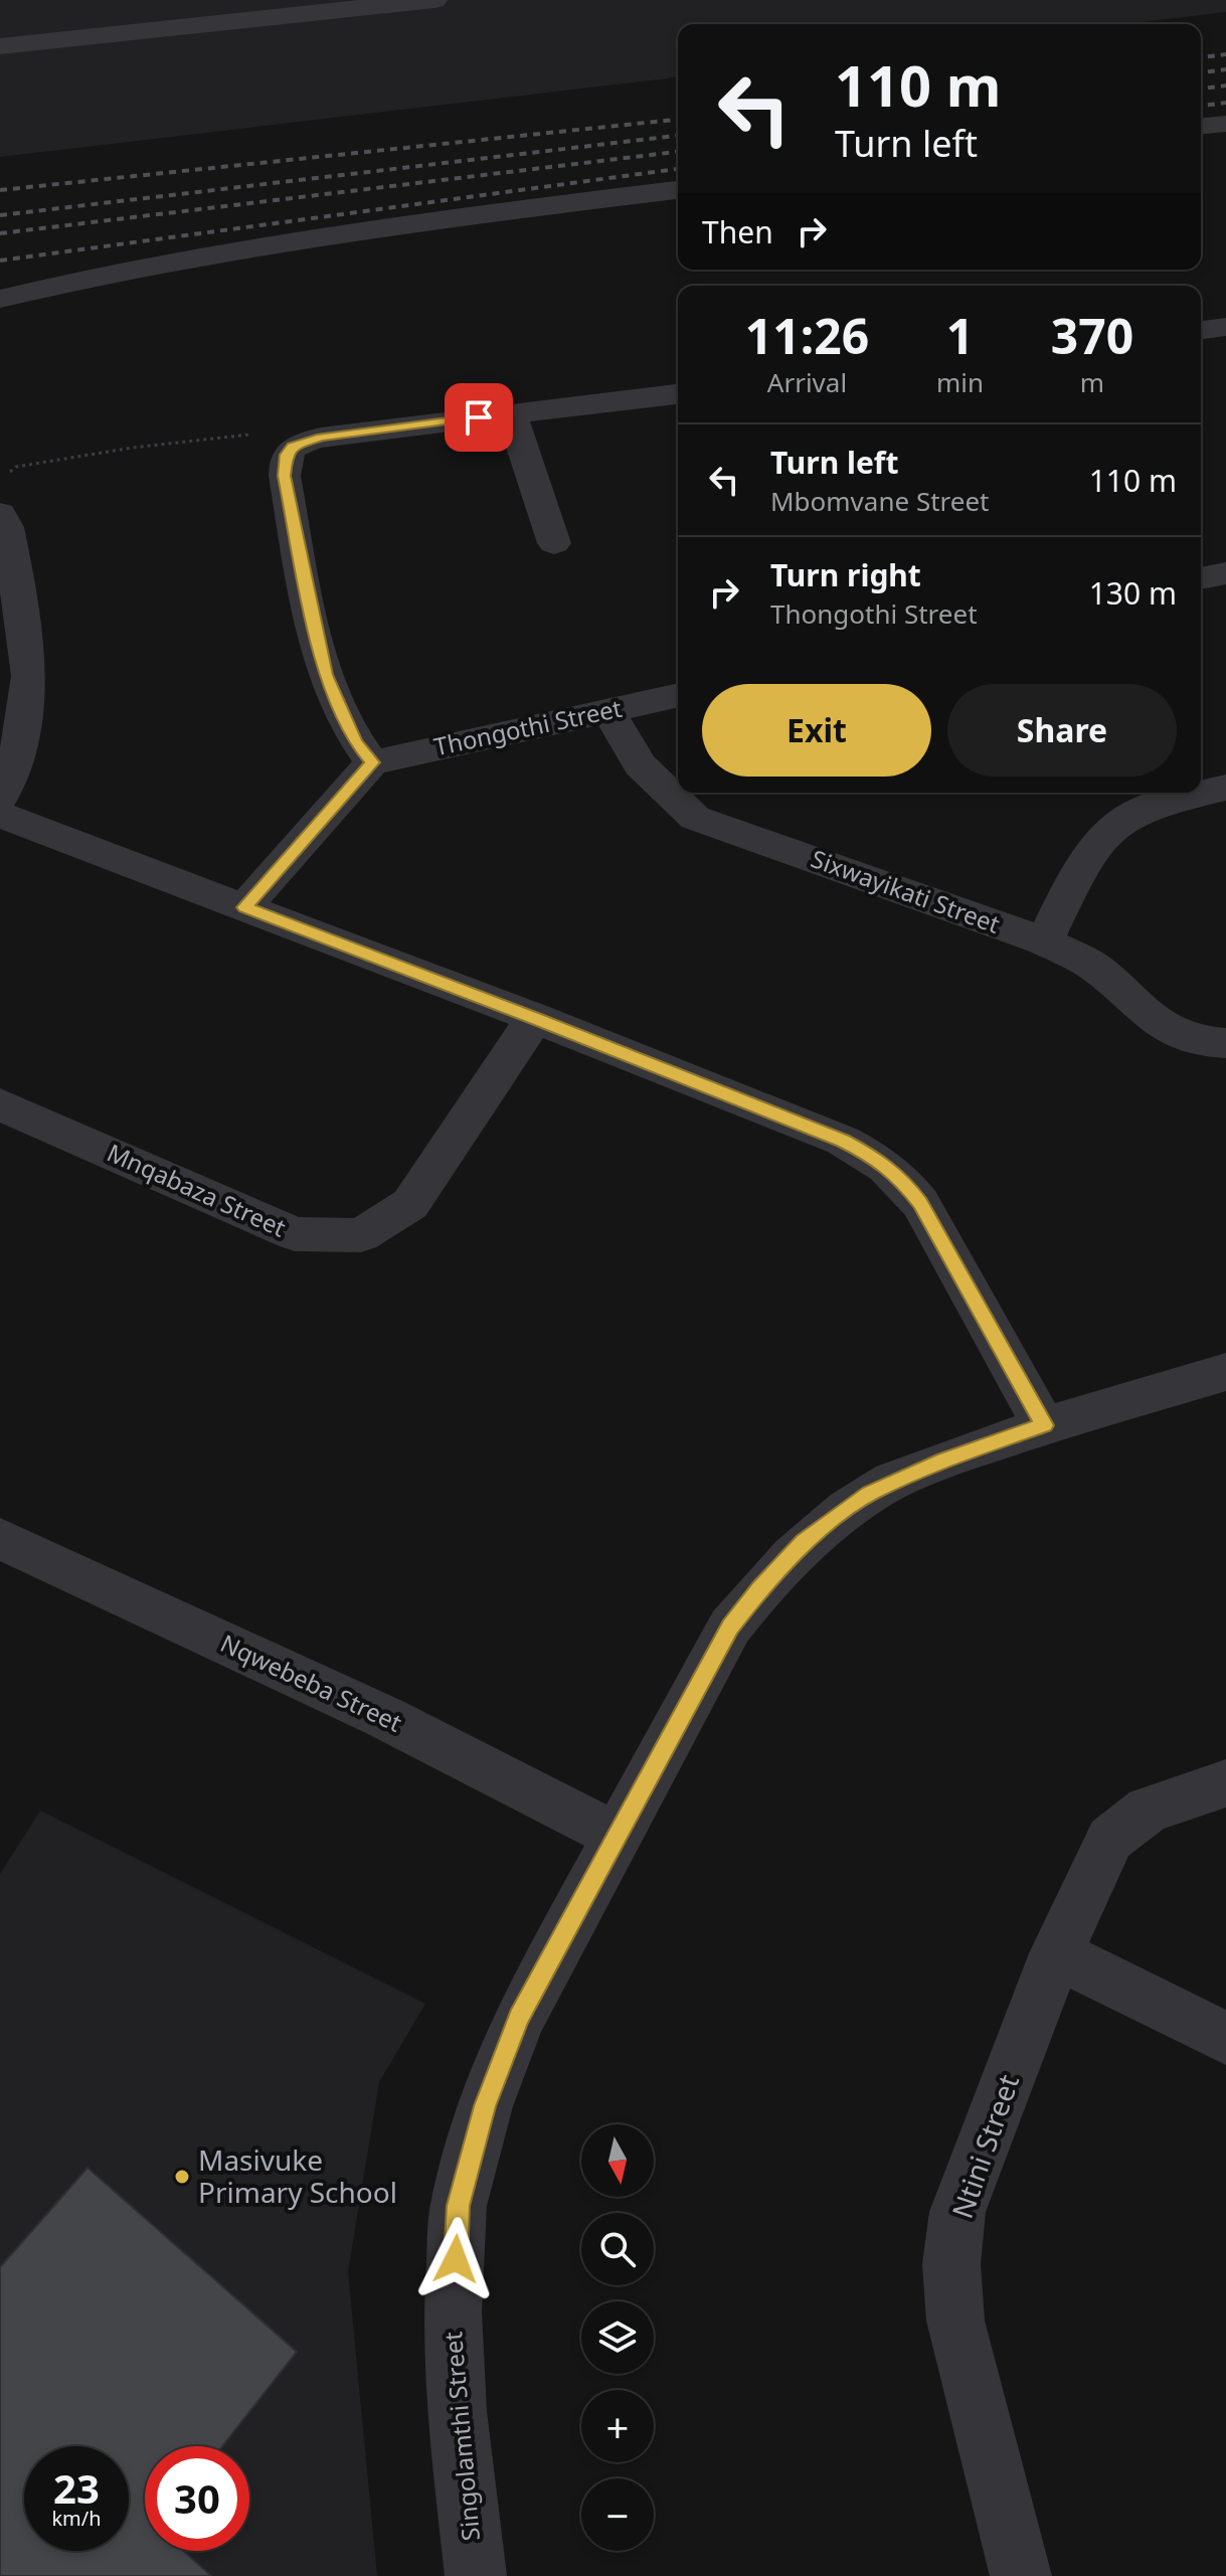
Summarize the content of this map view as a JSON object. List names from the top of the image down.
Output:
{
  "streets": {
    "street": [
      "Thongothi Street",
      "Sixwayikati Street",
      "Mnqabaza Street",
      "Nqwebeba Street",
      "Ntini Street",
      "Singolamthi Street"
    ]
  },
  "crossings": [
    ["Thongothi Street", "Sixwayikati Street"],
    ["Nqwebeba Street", "Singolamthi Street"]
  ],
  "places": ["Masivuke Primary School"],
  "north": "bottom",
  "page": {
    "turn": ["110 m", "Turn left"],
    "then": "Then",
    "eta": [
      "11:26",
      "Arrival",
      "1",
      "min",
      "370",
      "m"
    ],
    "list": [
      {
        "name": "Turn left",
        "note": "Mbomvane Street",
        "value": "110 m"
      },
      {
        "name": "Turn right",
        "note": "Thongothi Street",
        "value": "130 m"
      }
    ],
    "buttons": ["Exit", "Share"],
    "map_buttons": ["+", "−"],
    "speed": "23 km/h",
    "limit": "30"
  }
}
